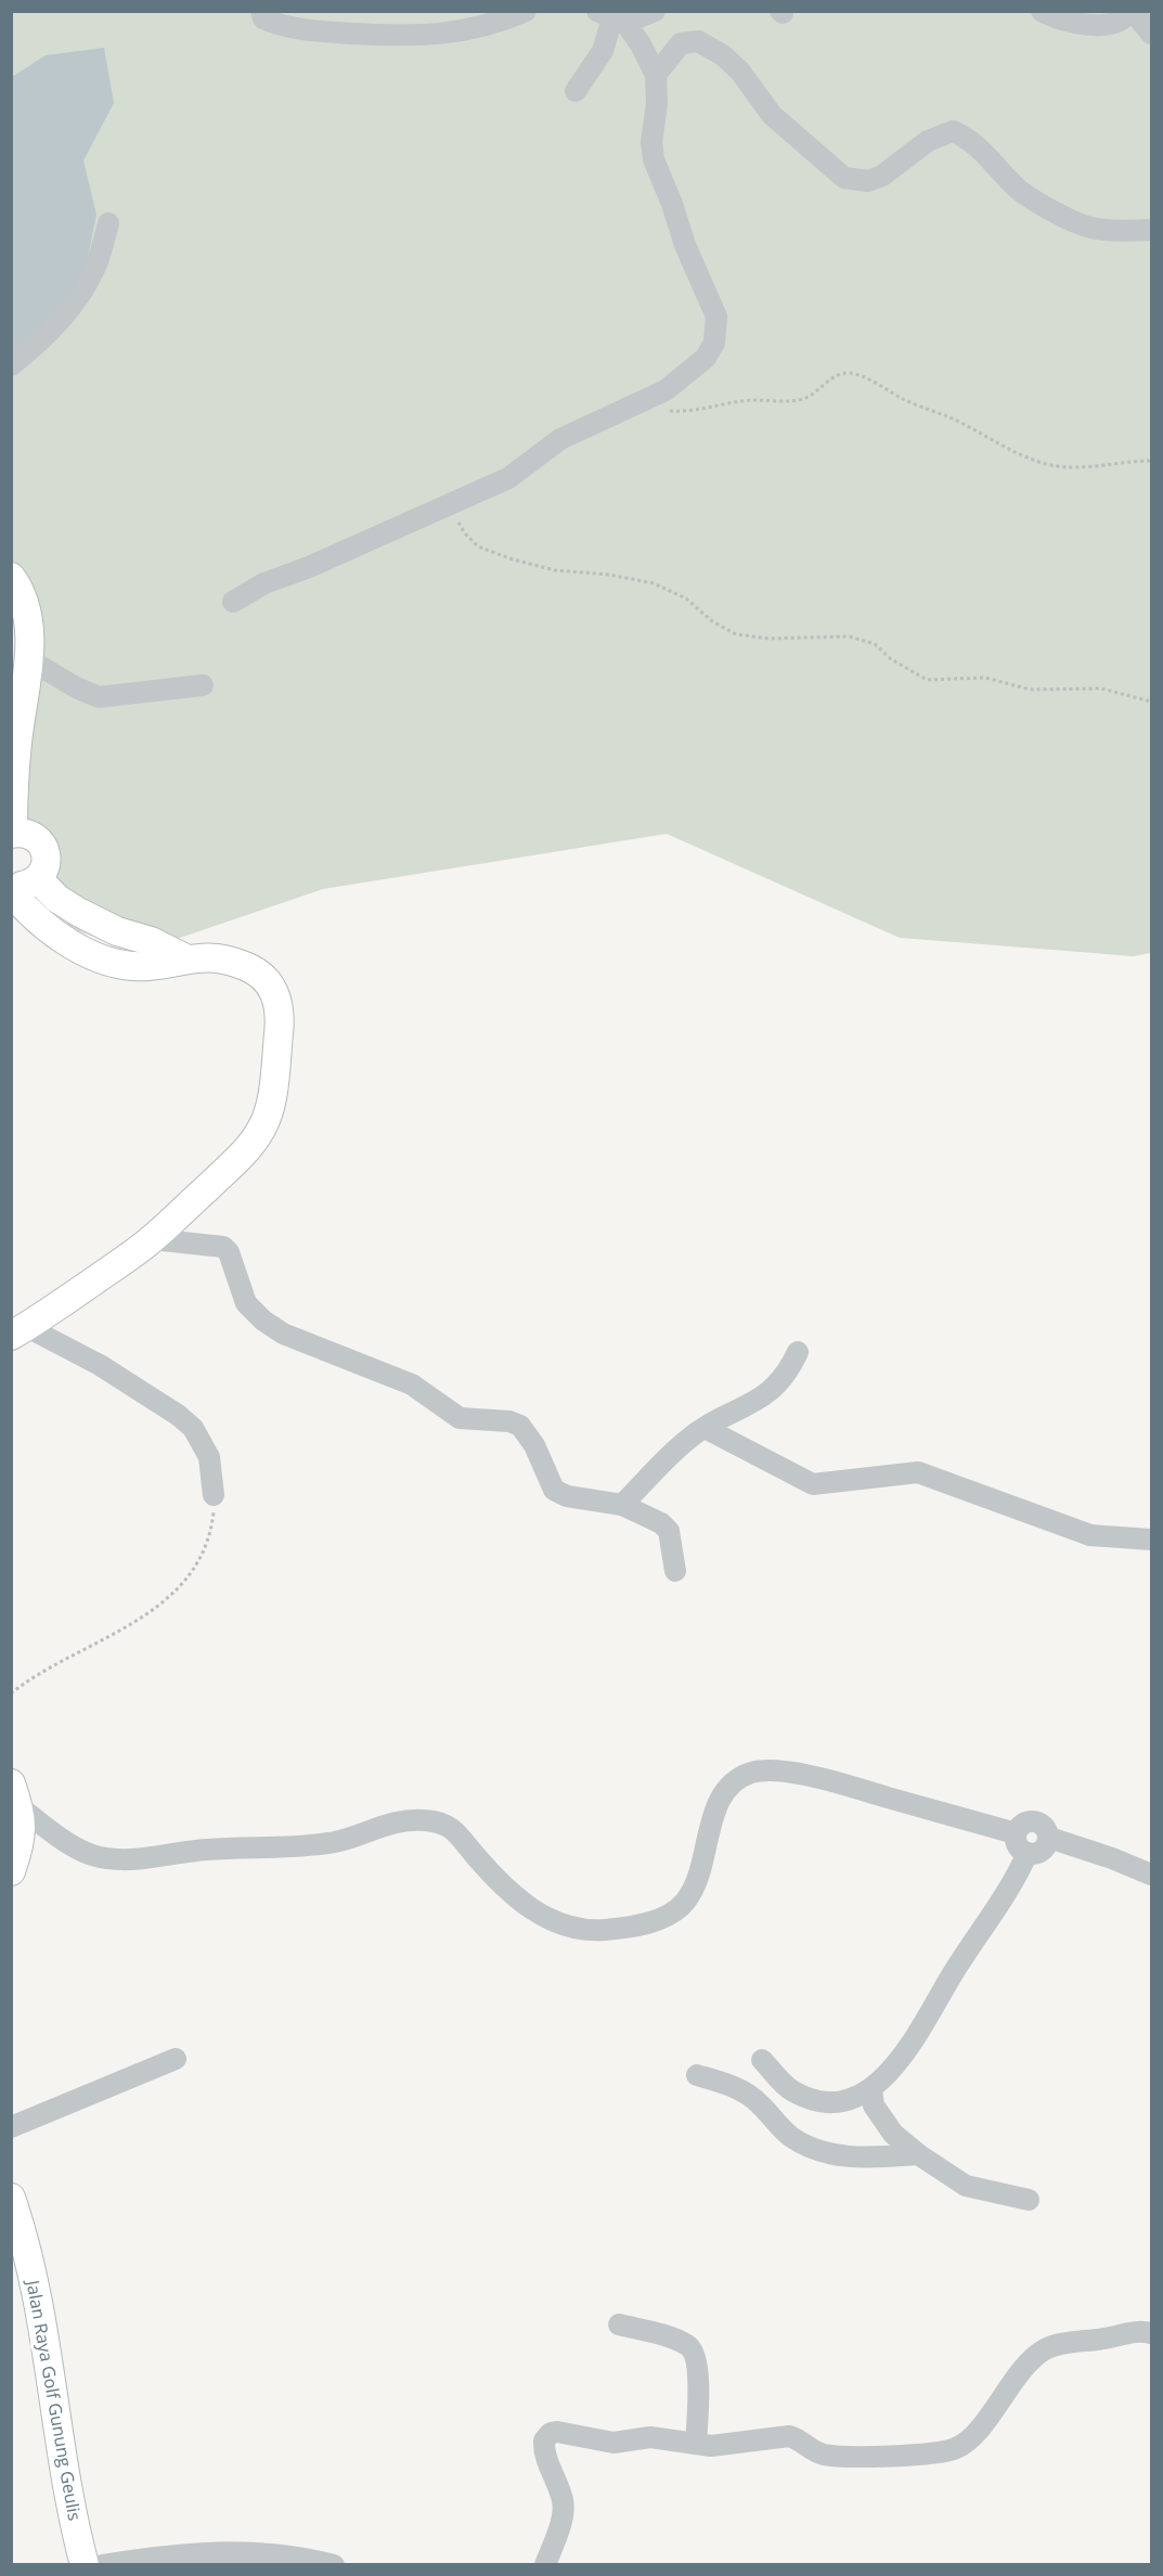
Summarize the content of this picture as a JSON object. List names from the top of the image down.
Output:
{
  "streets": {
    "main road": ["Jalan Raya Golf Gunung Geulis"]
  }
}
